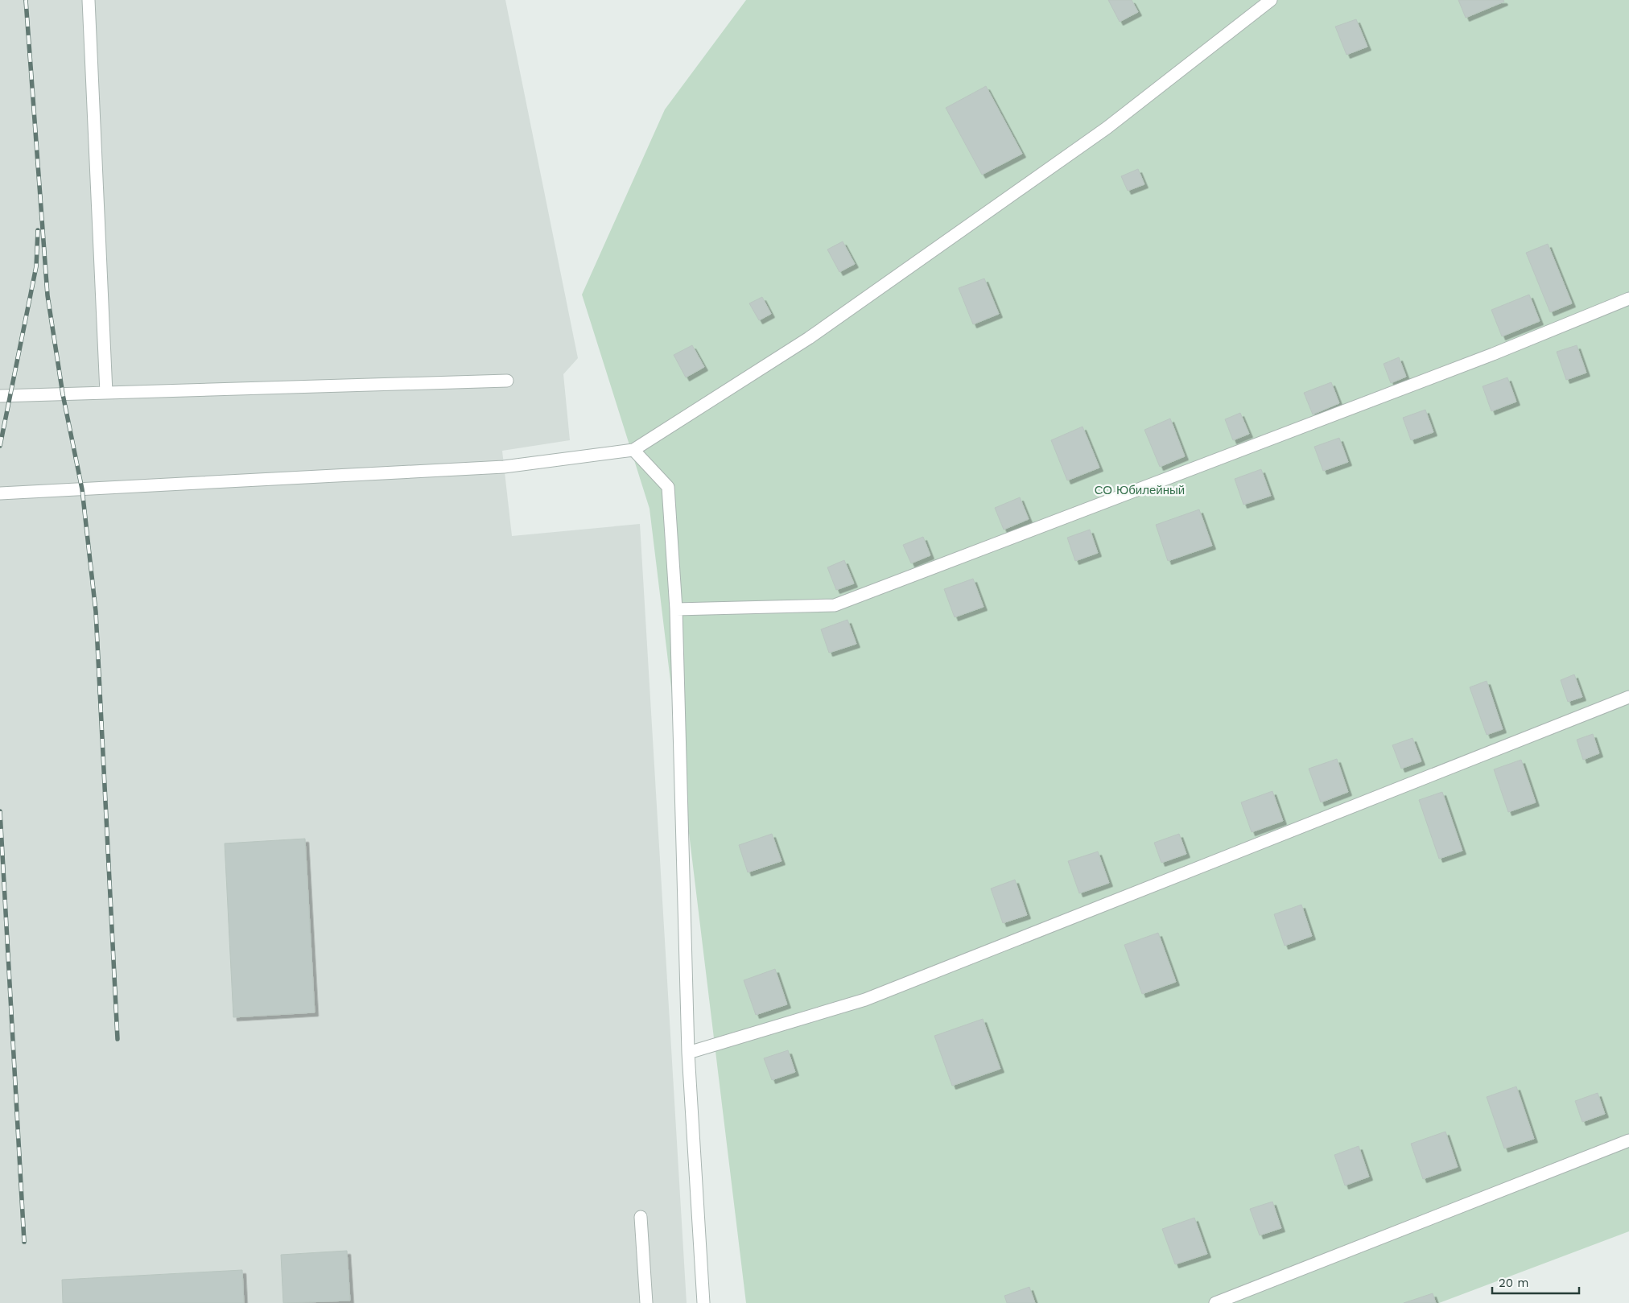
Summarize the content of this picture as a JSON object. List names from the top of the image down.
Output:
{
  "parks": ["СО Юбилейный"],
  "scale_bar": "20 m"
}
